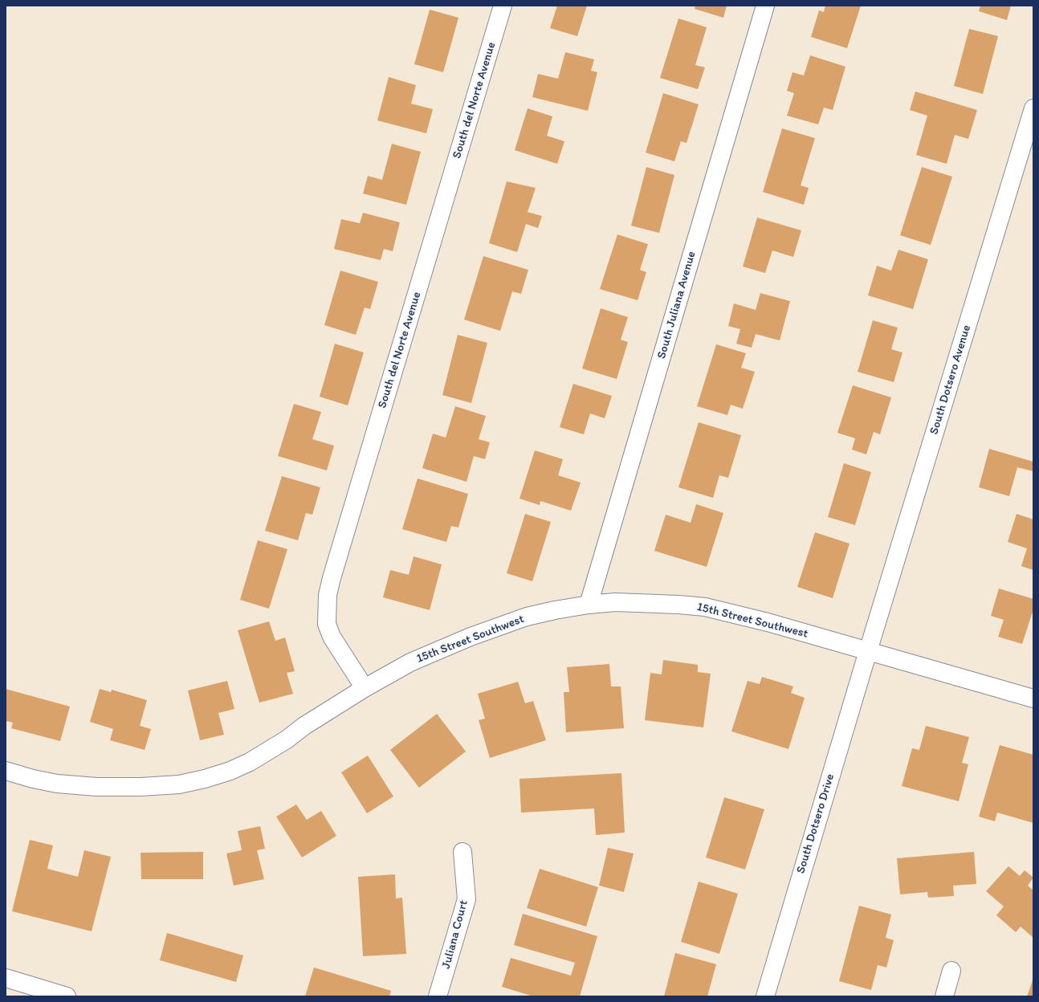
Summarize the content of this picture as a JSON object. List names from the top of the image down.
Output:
{
  "streets": {
    "street": [
      "South del Norte Avenue",
      "South Juliana Avenue",
      "South Dotsero Avenue",
      "15th Street Southwest",
      "South Dotsero Drive",
      "Juliana Court"
    ]
  },
  "crossings": [
    ["South del Norte Avenue", "15th Street Southwest"],
    ["South Juliana Avenue", "15th Street Southwest"],
    ["South Dotsero Avenue", "15th Street Southwest"],
    ["South Dotsero Avenue", "South Dotsero Drive"],
    ["15th Street Southwest", "South Dotsero Drive"]
  ]
}
